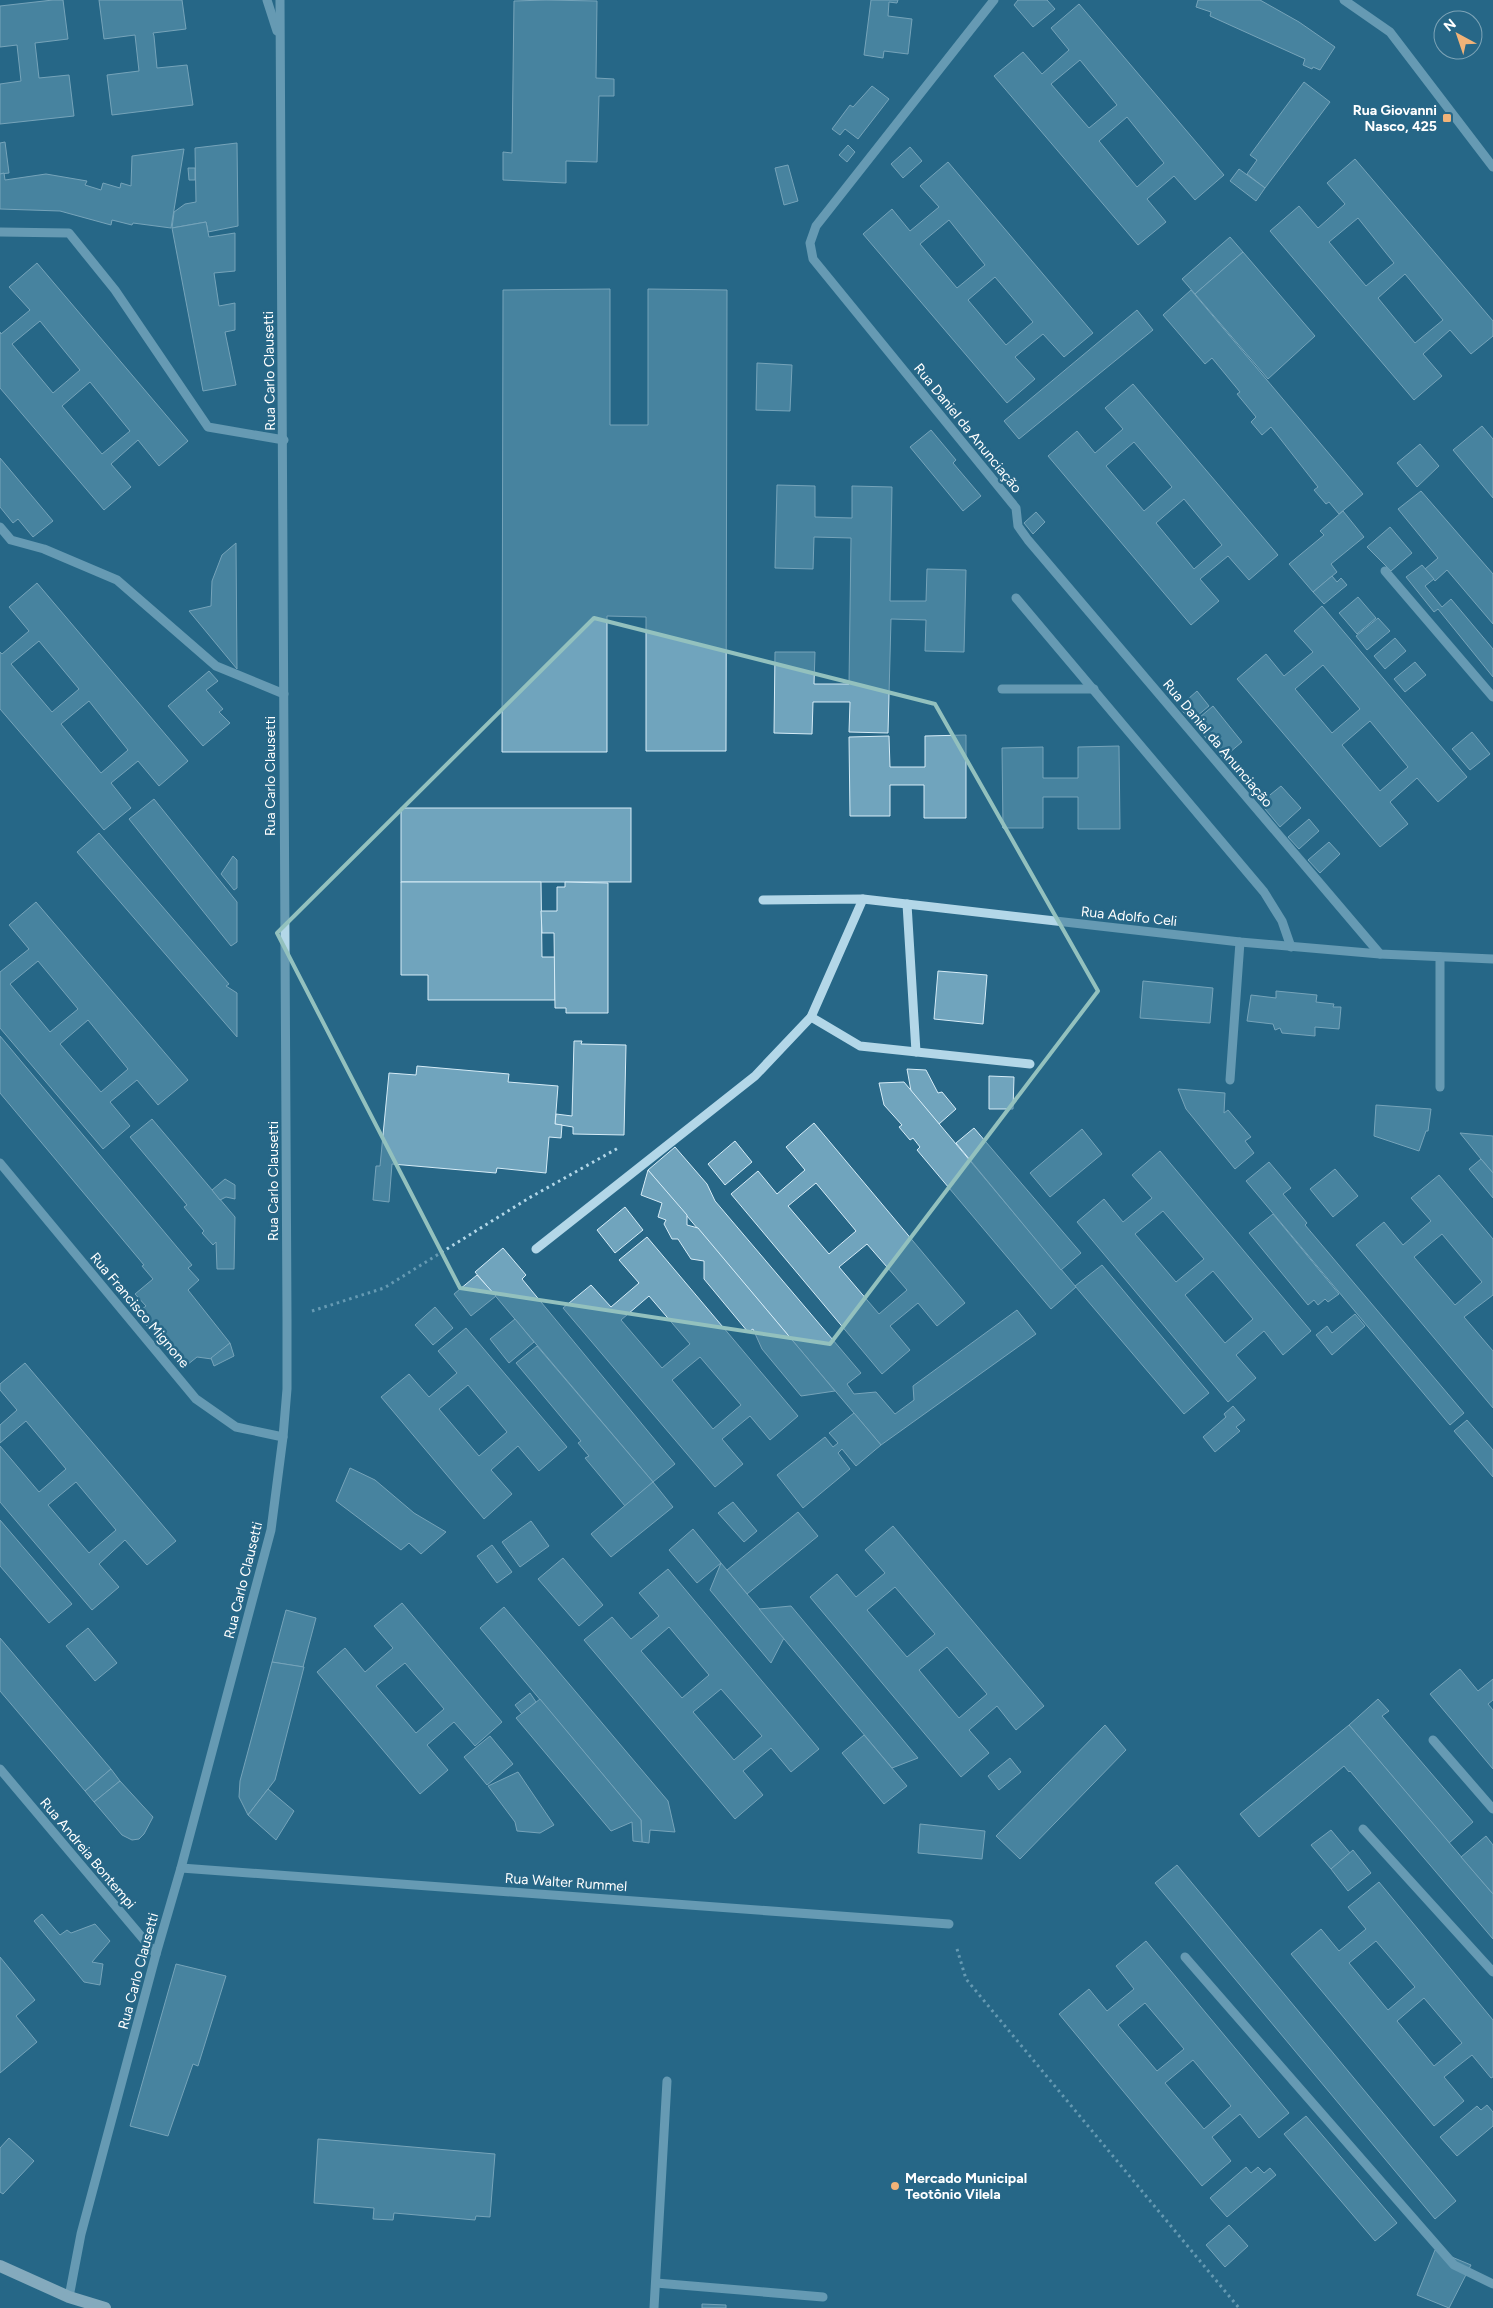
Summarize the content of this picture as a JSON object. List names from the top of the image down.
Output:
{
  "streets": {
    "street": [
      "Rua Carlo Clausetti",
      "Rua Daniel da Anunciação",
      "Rua Adolfo Celi",
      "Rua Francisco Mignone",
      "Rua Andreia Bontempi",
      "Rua Walter Rummel"
    ]
  },
  "crossings": [
    ["Rua Carlo Clausetti", "Rua Francisco Mignone"],
    ["Rua Carlo Clausetti", "Rua Andreia Bontempi"],
    ["Rua Carlo Clausetti", "Rua Walter Rummel"],
    ["Rua Daniel da Anunciação", "Rua Adolfo Celi"]
  ],
  "places": {
    "transit": ["Rua Giovanni Nasco, 425"],
    "other": ["Mercado Municipal Teotônio Vilela"]
  },
  "north": "top left"
}
